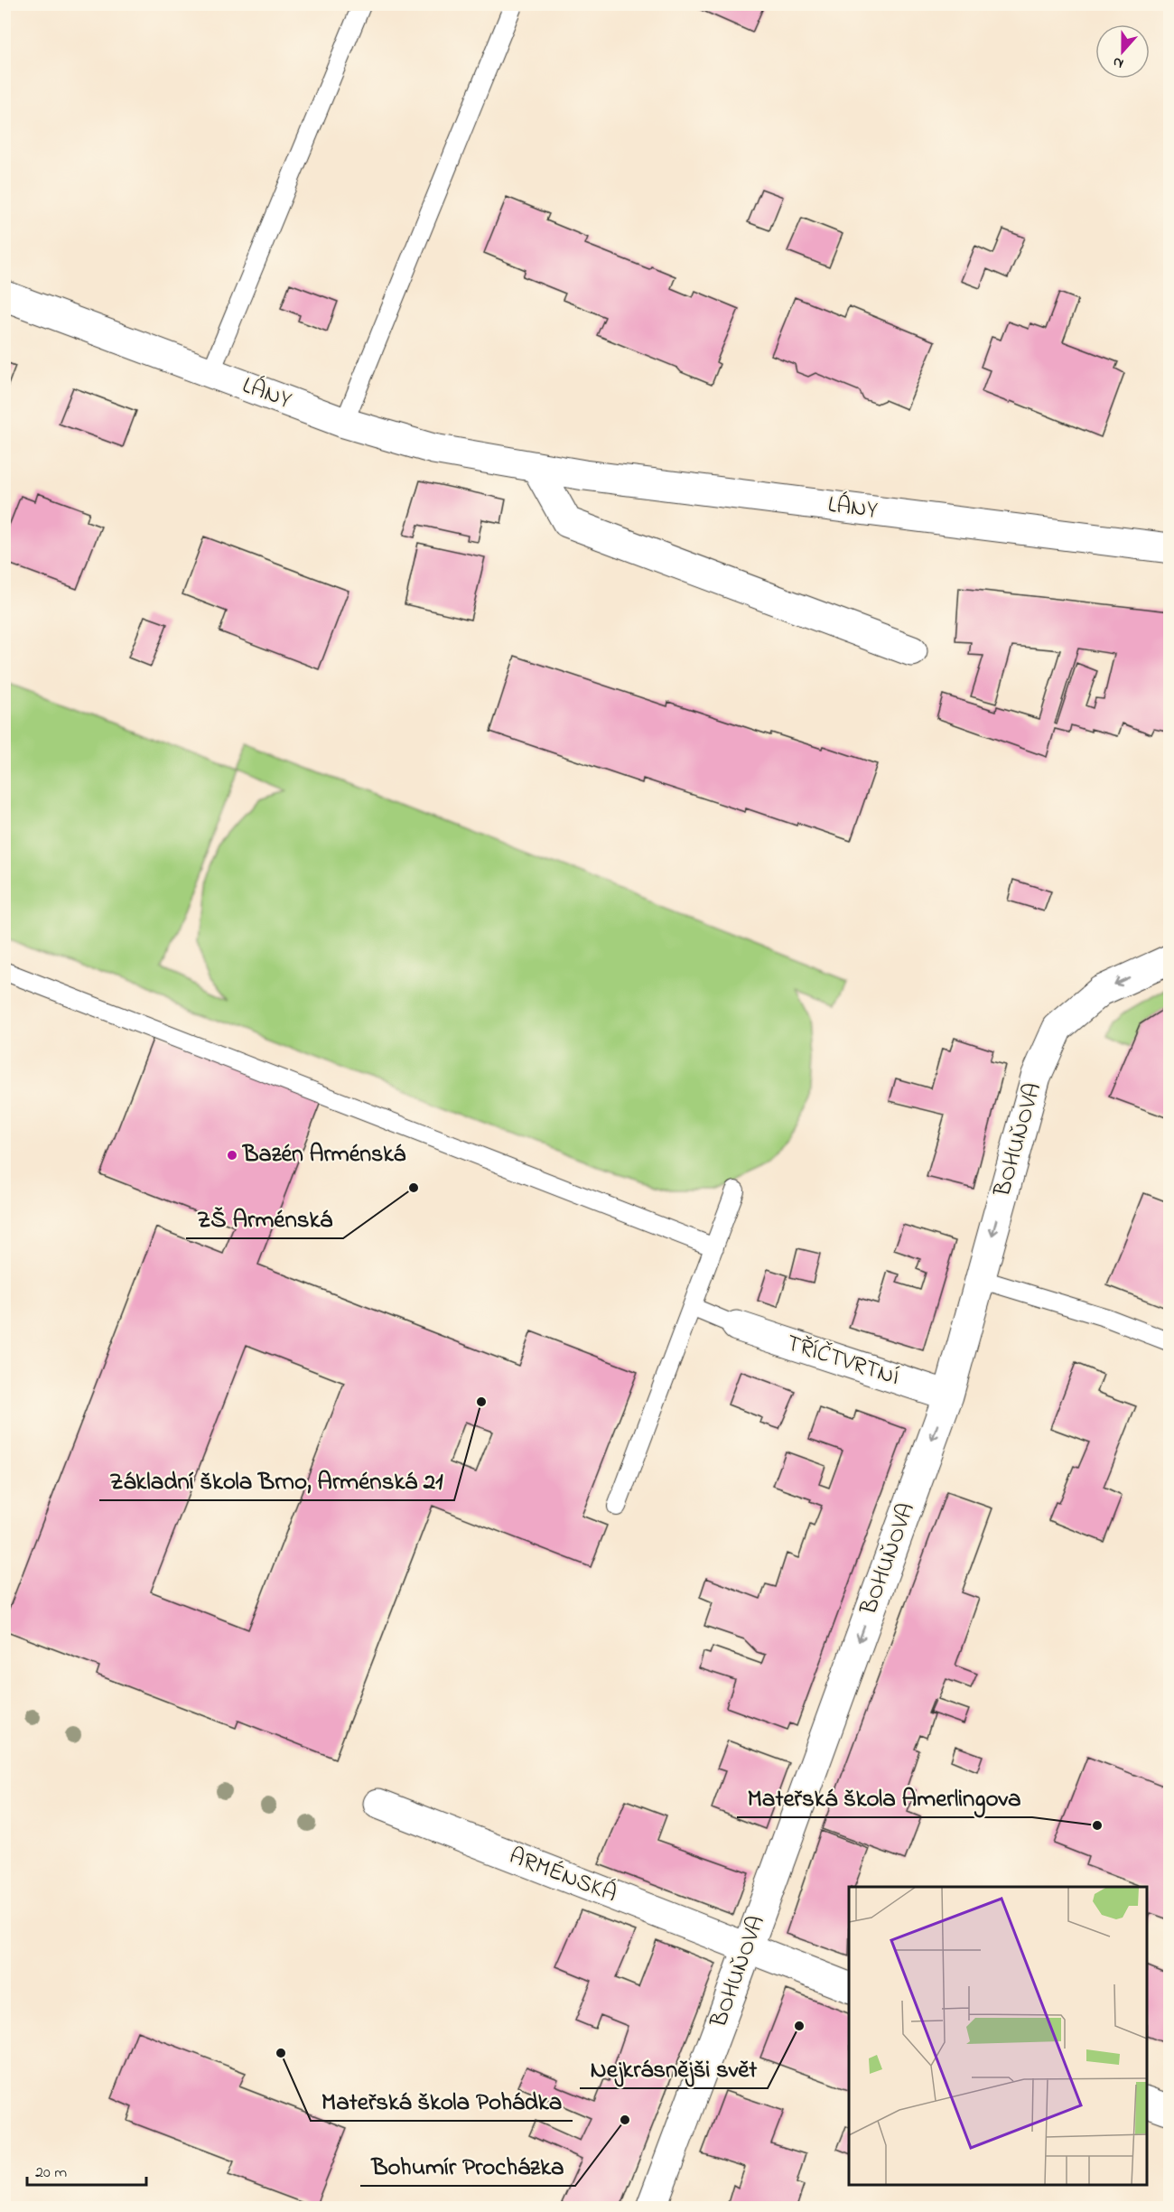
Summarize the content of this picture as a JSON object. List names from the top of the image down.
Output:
{
  "streets": {
    "street": [
      "LÁNY",
      "BOHUŇOVA",
      "TŘÍČTVRTNÍ",
      "ARMÉNSKÁ"
    ]
  },
  "crossings": [
    ["BOHUŇOVA", "TŘÍČTVRTNÍ"],
    ["BOHUŇOVA", "ARMÉNSKÁ"]
  ],
  "one_way": ["BOHUŇOVA"],
  "places": [
    "Bazén Arménská",
    "ZŠ Arménská",
    "Základní škola Brno, Arménská 21",
    "Mateřská škola Amerlingova",
    "Nejkrásnějši svět",
    "Mateřská škola Pohádka",
    "Bohumír Procházka"
  ],
  "scale_bar": "20 m",
  "north": "bottom"
}
